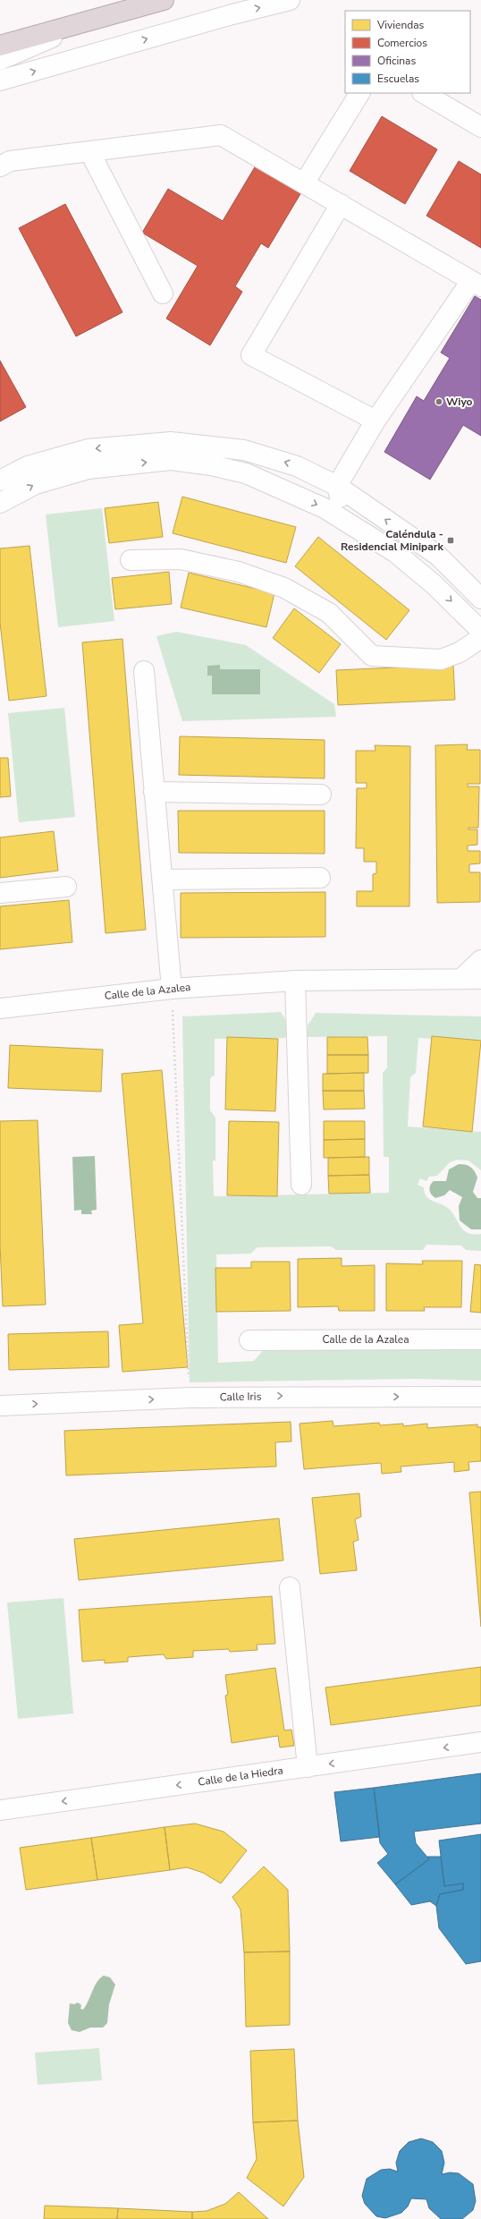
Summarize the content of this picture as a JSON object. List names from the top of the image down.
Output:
{
  "streets": {
    "street": ["Calle de la Azalea", "Calle Iris", "Calle de la Hiedra"]
  },
  "one_way": ["Calle Iris", "Calle de la Hiedra"],
  "places": {
    "other": ["Wiyo"],
    "transit": ["Caléndula - Residencial Minipark"]
  },
  "legend": [
    "Viviendas",
    "Comercios",
    "Oficinas",
    "Escuelas"
  ]
}
